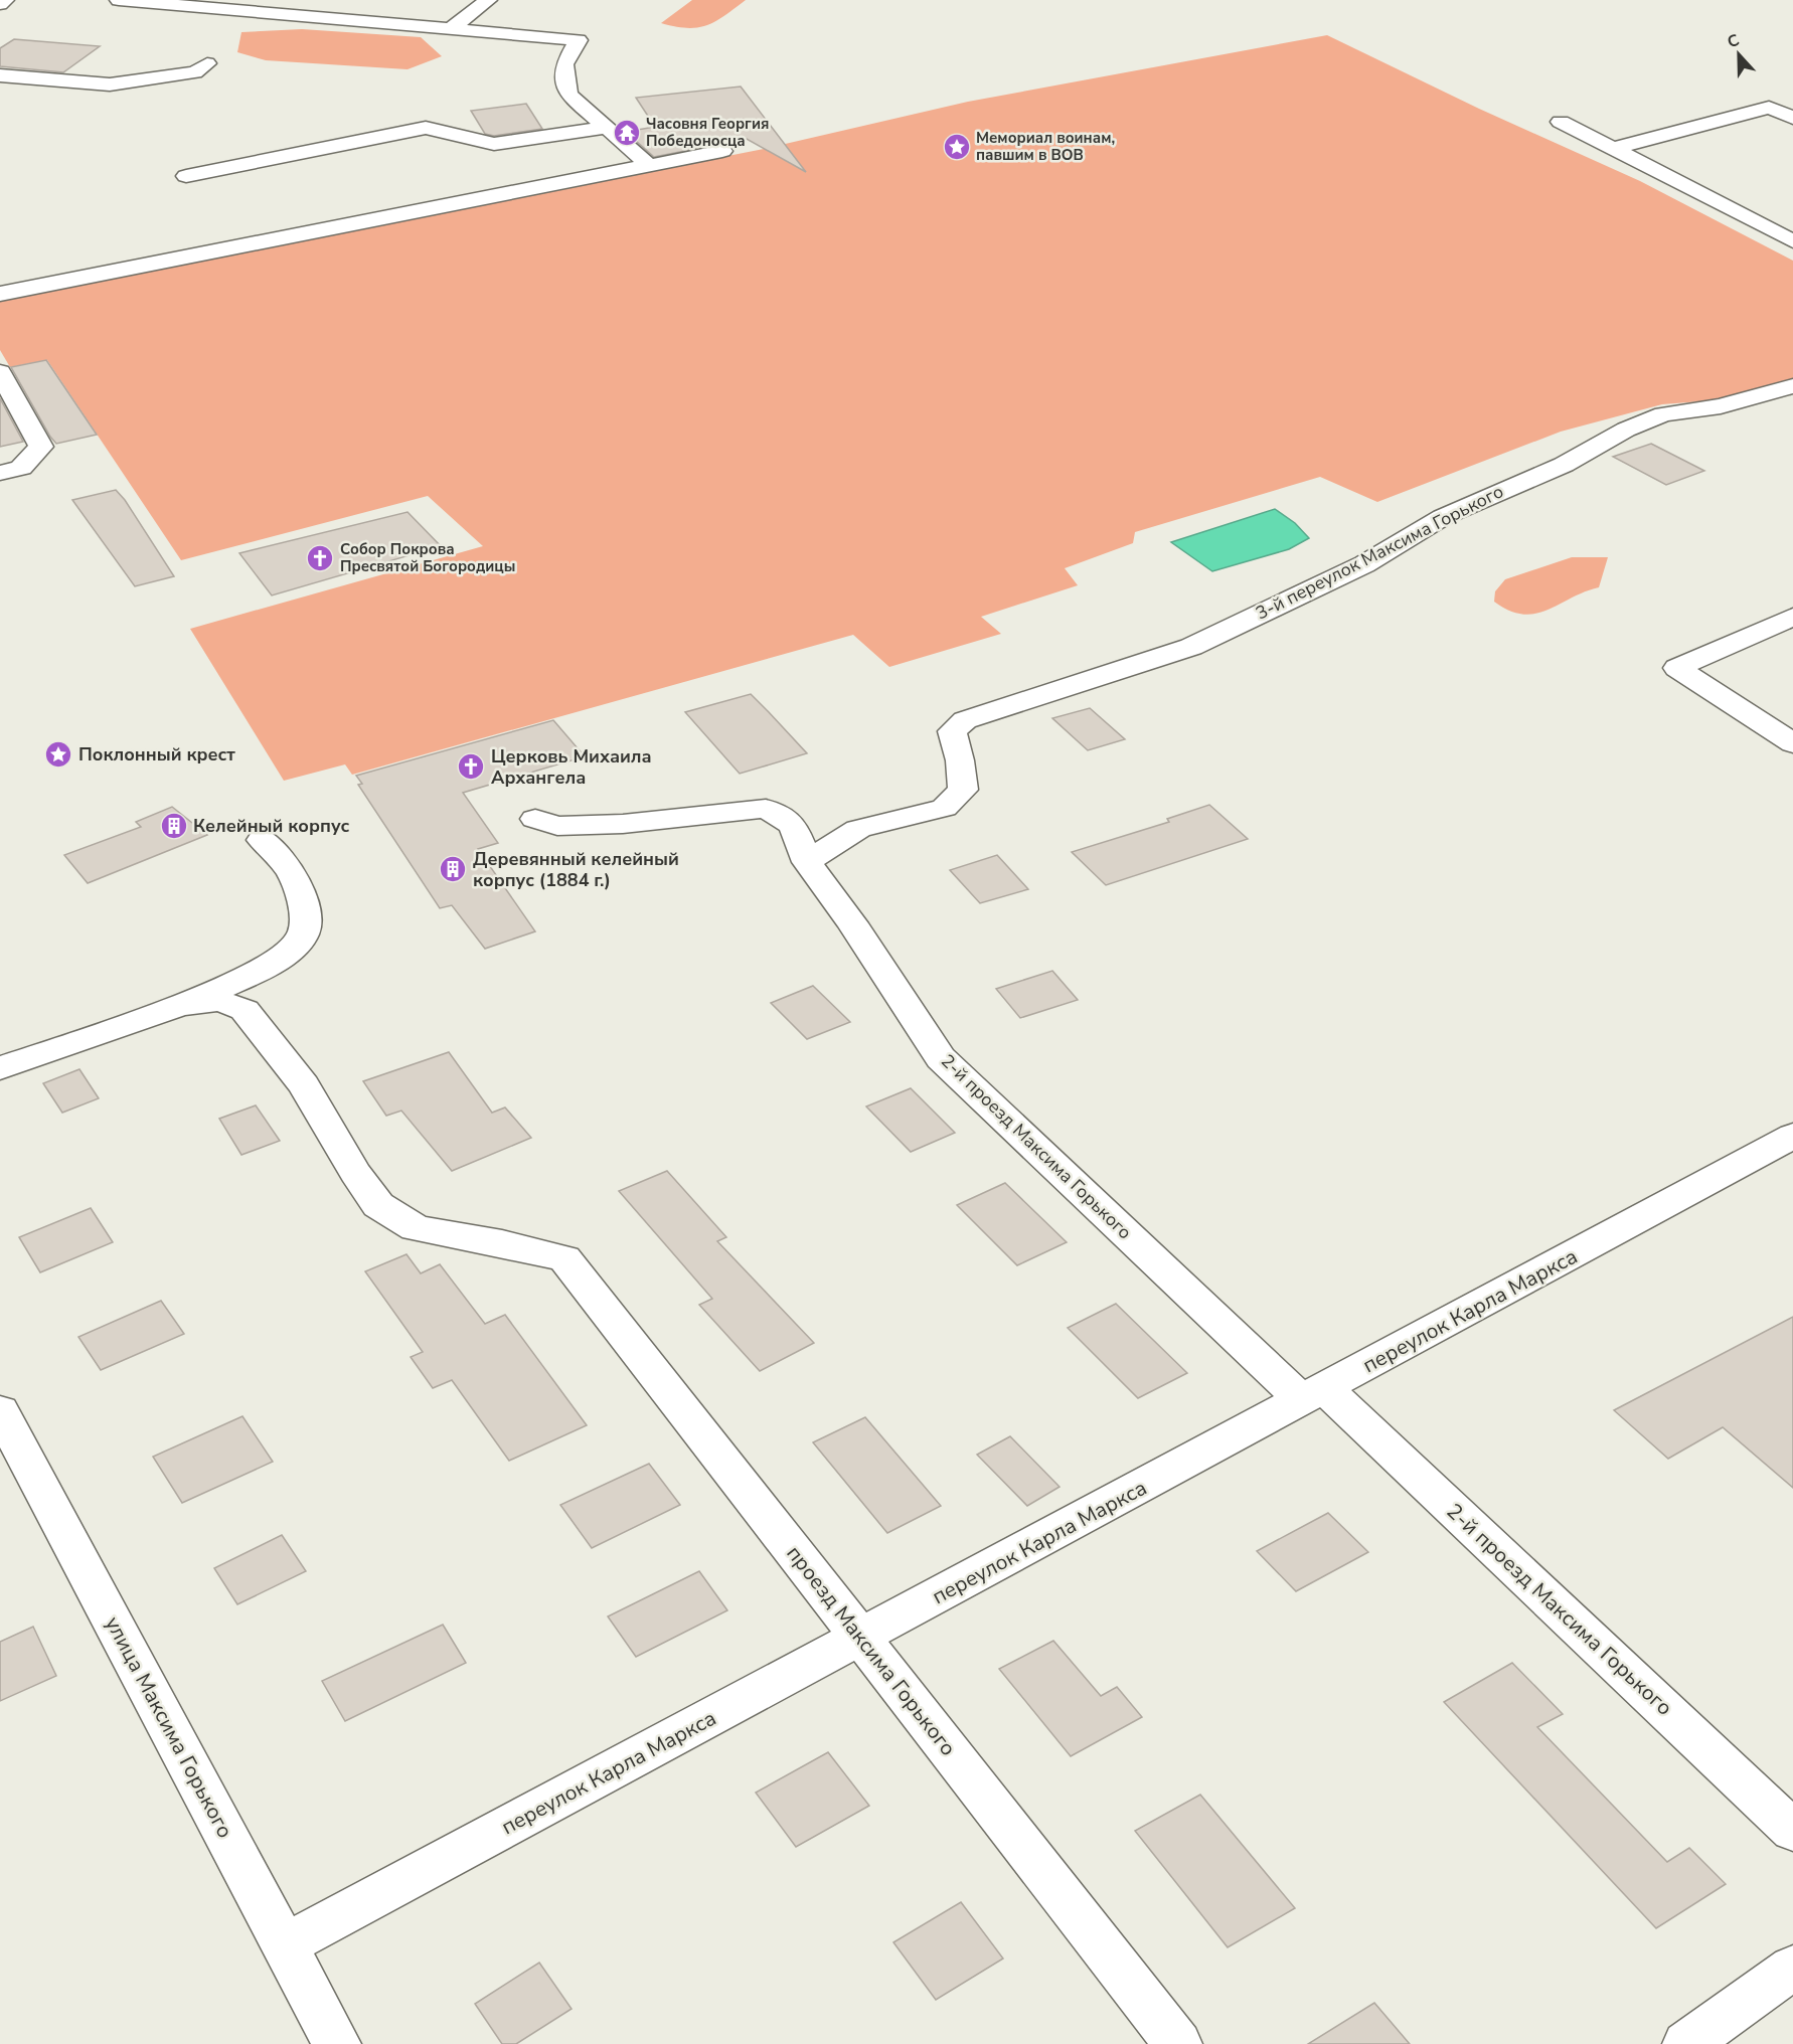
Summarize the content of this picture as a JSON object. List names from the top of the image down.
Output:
{
  "streets": {
    "street": [
      "3-й переулок Максима Горького",
      "2-й проезд Максима Горького",
      "переулок Карла Маркса",
      "проезд Максима Горького",
      "улица Максима Горького"
    ]
  },
  "crossings": [
    ["3-й переулок Максима Горького", "2-й проезд Максима Горького"],
    ["2-й проезд Максима Горького", "переулок Карла Маркса"],
    ["переулок Карла Маркса", "проезд Максима Горького"],
    ["переулок Карла Маркса", "улица Максима Горького"]
  ],
  "places": {
    "temple": ["Часовня Георгия Победоносца"],
    "place": ["Мемориал воинам, павшим в ВОВ", "Поклонный крест"],
    "church": ["Собор Покрова Пресвятой Богородицы", "Церковь Михаила Архангела"],
    "building": ["Келейный корпус", "Деревянный келейный корпус (1884 г.)"]
  },
  "north": "top"
}
